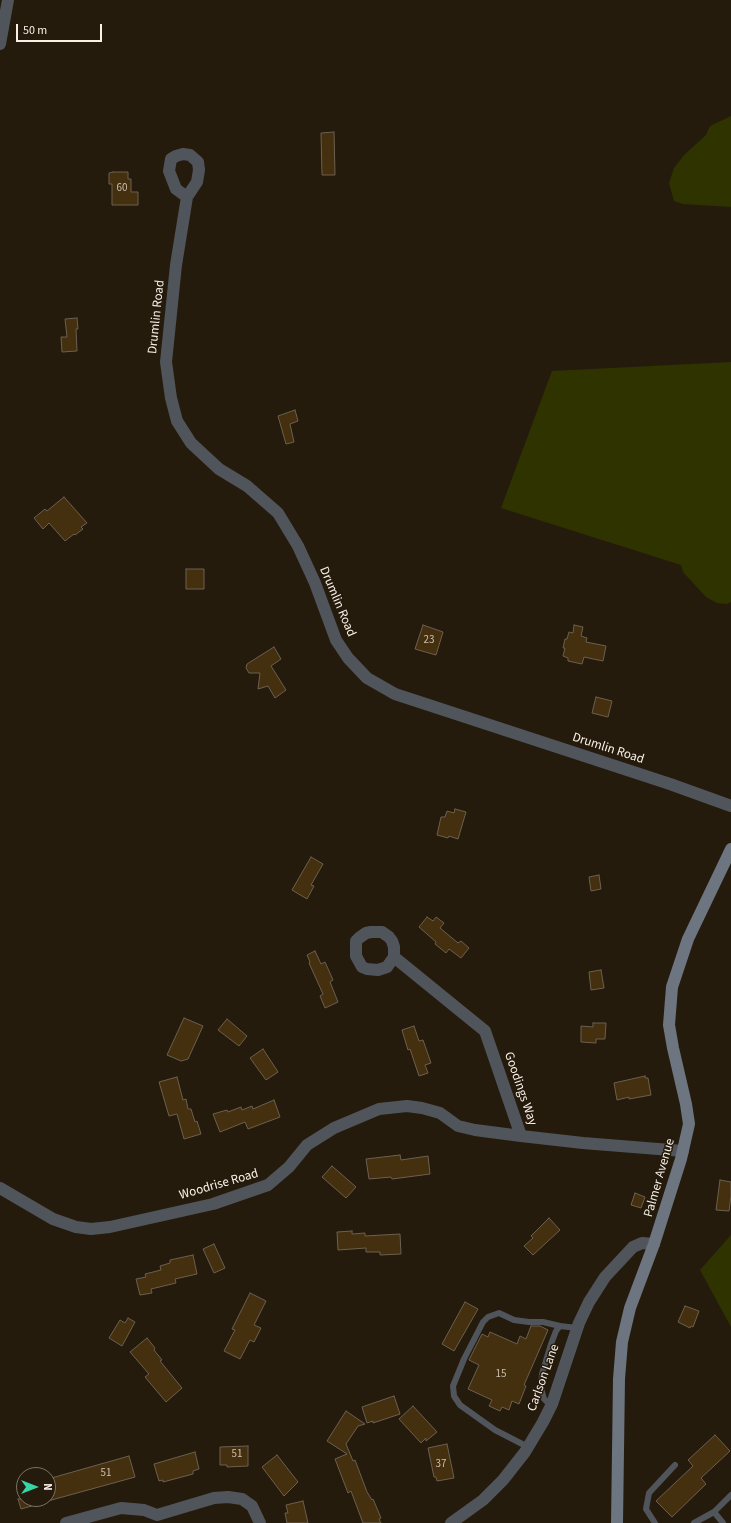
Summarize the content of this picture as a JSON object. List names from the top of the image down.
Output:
{
  "streets": {
    "main road": ["Palmer Avenue"],
    "street": [
      "Drumlin Road",
      "Goodings Way",
      "Woodrise Road",
      "Carlson Lane"
    ]
  },
  "crossings": [
    ["Goodings Way", "Palmer Avenue"],
    ["Goodings Way", "Woodrise Road"],
    ["Palmer Avenue", "Carlson Lane"]
  ],
  "house_numbers": [
    "60",
    "23",
    "15",
    "51",
    "37",
    "51"
  ],
  "scale_bar": "50 m",
  "north": "right"
}
